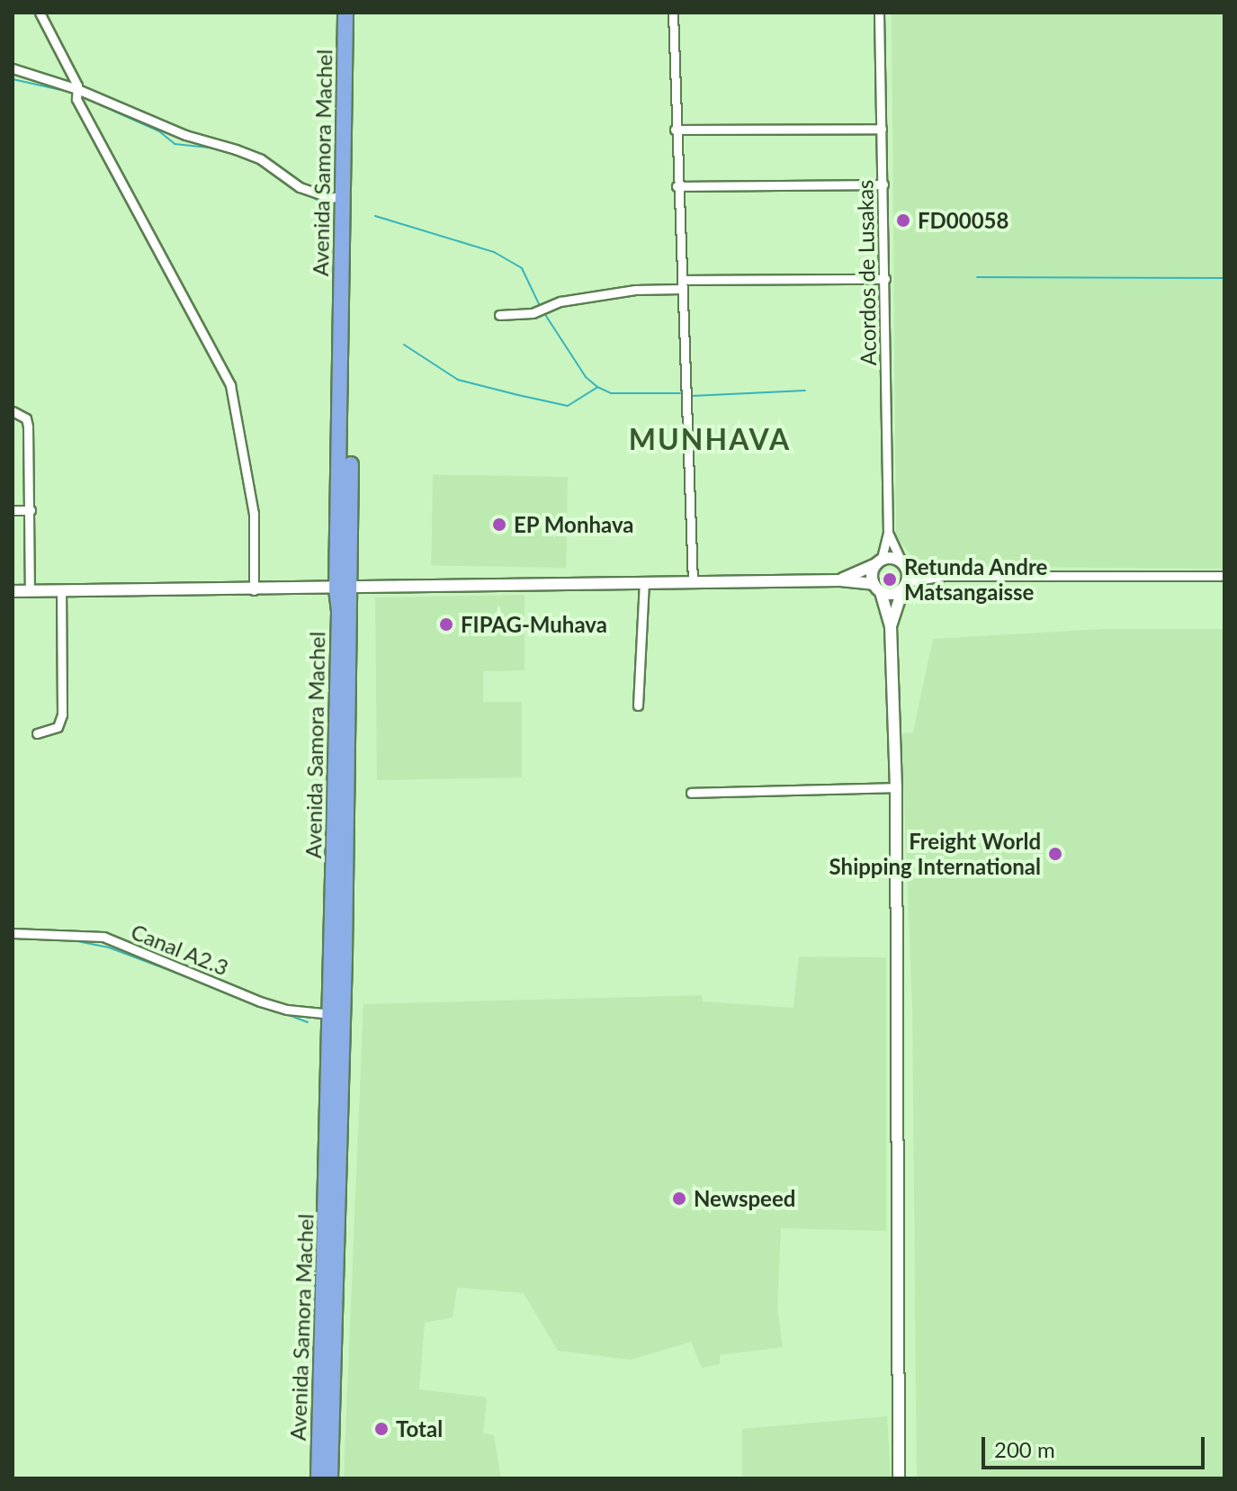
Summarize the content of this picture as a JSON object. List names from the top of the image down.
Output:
{
  "streets": {
    "highway": ["Avenida Samora Machel"],
    "street": ["Acordos de Lusakas", "Canal A2.3"]
  },
  "crossings": [
    ["Avenida Samora Machel", "Canal A2.3"]
  ],
  "districts": ["MUNHAVA"],
  "places": [
    "FD00058",
    "EP Monhava",
    "Retunda Andre Matsangaisse",
    "FIPAG-Muhava",
    "Freight World Shipping International",
    "Newspeed",
    "Total"
  ],
  "scale_bar": "200 m"
}
